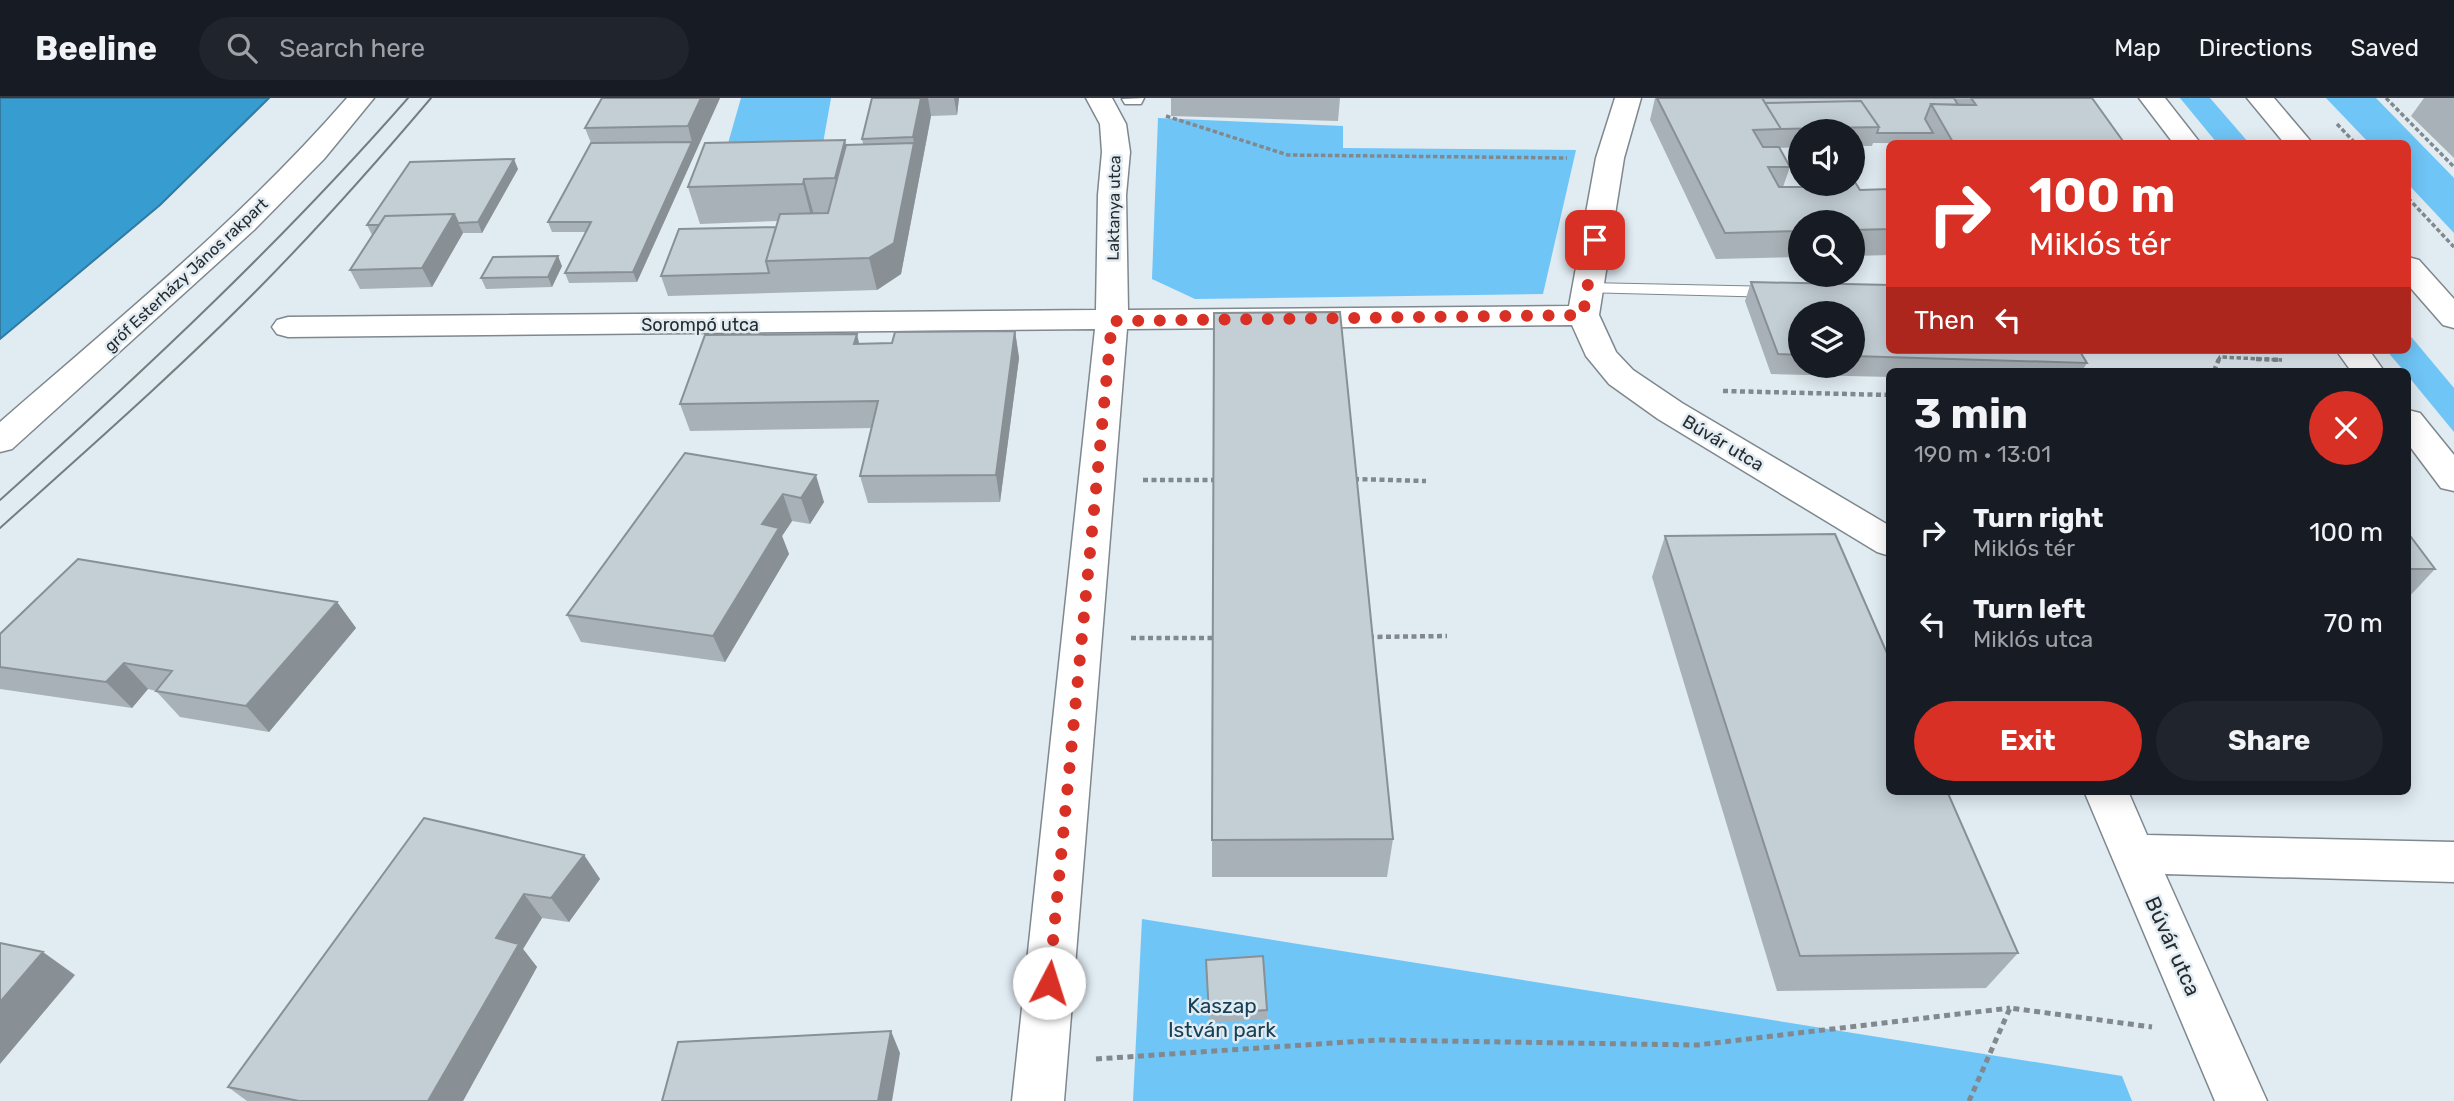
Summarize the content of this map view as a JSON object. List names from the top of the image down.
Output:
{
  "streets": {
    "street": [
      "Laktanya utca",
      "gróf Esterházy János rakpart",
      "Sorompó utca",
      "Búvár utca"
    ]
  },
  "crossings": [
    ["Laktanya utca", "Sorompó utca"],
    ["Sorompó utca", "Búvár utca"]
  ],
  "parks": ["Kaszap István park"],
  "page": {
    "header": "Beeline",
    "search": "Search here",
    "nav": ["Map", "Directions", "Saved"],
    "turn": ["100 m", "Miklós tér"],
    "then": "Then",
    "heading": ["3 min", "190 m · 13:01"],
    "list": [
      {
        "name": "Turn right",
        "note": "Miklós tér",
        "value": "100 m"
      },
      {
        "name": "Turn left",
        "note": "Miklós utca",
        "value": "70 m"
      }
    ],
    "buttons": ["Exit", "Share"]
  }
}
